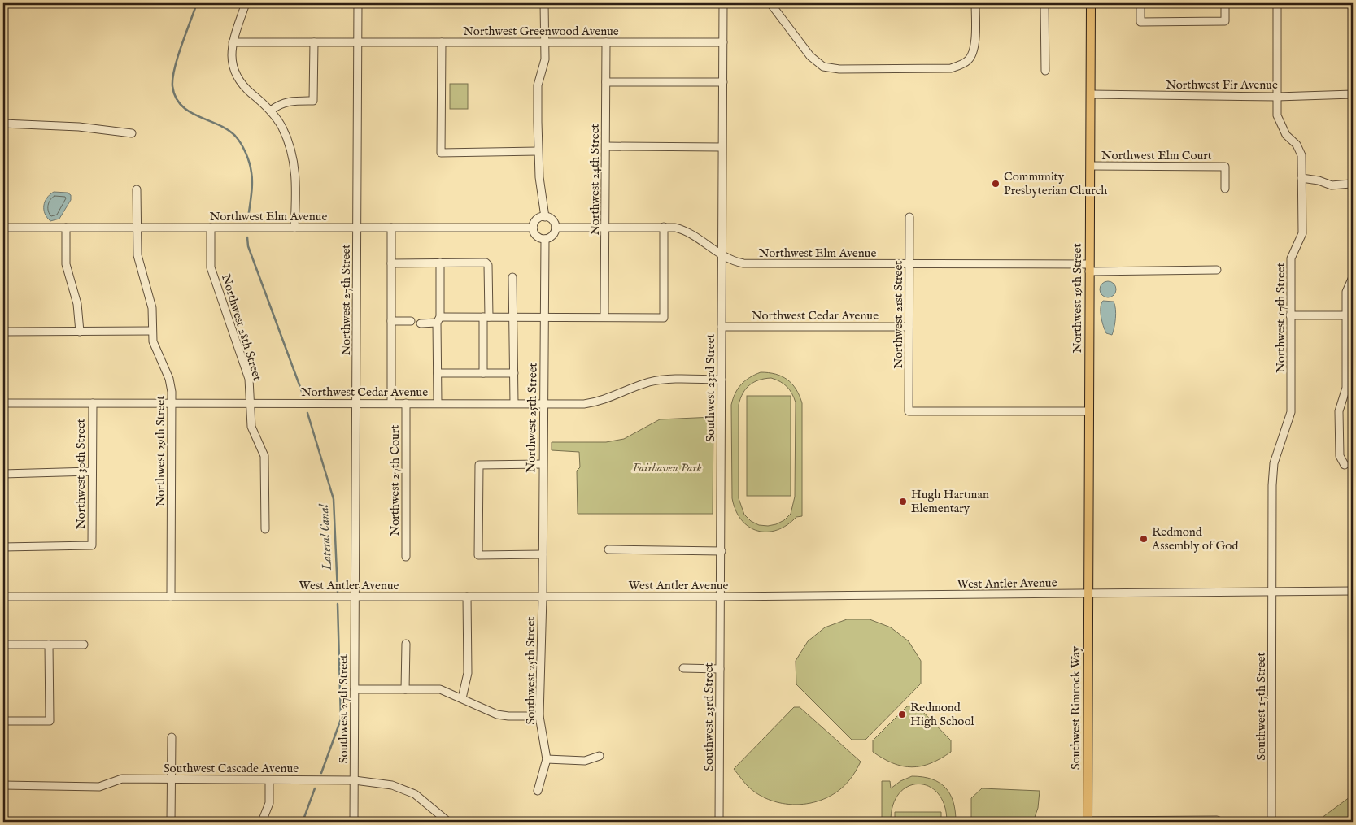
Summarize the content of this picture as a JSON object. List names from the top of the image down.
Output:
{
  "streets": {
    "main road": ["Northwest 19th Street", "Southwest Rimrock Way"],
    "street": [
      "Northwest Greenwood Avenue",
      "Northwest Fir Avenue",
      "Northwest Elm Court",
      "Northwest 24th Street",
      "Northwest Elm Avenue",
      "Northwest 27th Street",
      "Northwest 21st Street",
      "Northwest Cedar Avenue",
      "Northwest 17th Street",
      "Northwest 28th Street",
      "Southwest 23rd Street",
      "Northwest 25th Street",
      "Northwest 29th Street",
      "Northwest 30th Street",
      "Northwest 27th Court",
      "West Antler Avenue",
      "Southwest 25th Street",
      "Southwest 17th Street",
      "Southwest 27th Street",
      "Southwest Cascade Avenue"
    ]
  },
  "crossings": [
    ["Northwest Greenwood Avenue", "Northwest 24th Street"],
    ["Northwest Greenwood Avenue", "Northwest 27th Street"],
    ["Northwest Greenwood Avenue", "Southwest 23rd Street"],
    ["Northwest Fir Avenue", "Northwest 19th Street"],
    ["Northwest Fir Avenue", "Northwest 17th Street"],
    ["Northwest Elm Court", "Northwest 19th Street"],
    ["Northwest 24th Street", "Northwest Elm Avenue"],
    ["Northwest Elm Avenue", "Northwest 19th Street"],
    ["Northwest Elm Avenue", "Northwest 27th Street"],
    ["Northwest Elm Avenue", "Northwest 21st Street"],
    ["Northwest Elm Avenue", "Northwest 28th Street"],
    ["Northwest Elm Avenue", "Southwest 23rd Street"],
    ["Northwest Elm Avenue", "Northwest 25th Street"],
    ["Northwest Elm Avenue", "Northwest 29th Street"],
    ["Northwest 19th Street", "Northwest 21st Street"],
    ["Northwest 19th Street", "West Antler Avenue"],
    ["Northwest 19th Street", "Southwest Rimrock Way"],
    ["Northwest 27th Street", "Northwest Cedar Avenue"],
    ["Northwest 27th Street", "West Antler Avenue"],
    ["Northwest 27th Street", "Southwest 27th Street"],
    ["Northwest 21st Street", "Northwest Cedar Avenue"],
    ["Northwest Cedar Avenue", "Northwest 28th Street"],
    ["Northwest Cedar Avenue", "Southwest 23rd Street"],
    ["Northwest Cedar Avenue", "Northwest 25th Street"],
    ["Northwest Cedar Avenue", "Northwest 29th Street"],
    ["Northwest Cedar Avenue", "Northwest 30th Street"],
    ["Northwest Cedar Avenue", "Northwest 27th Court"],
    ["Northwest 17th Street", "West Antler Avenue"],
    ["Northwest 17th Street", "Southwest 17th Street"],
    ["Southwest 23rd Street", "West Antler Avenue"],
    ["Northwest 25th Street", "West Antler Avenue"],
    ["Northwest 25th Street", "Southwest 25th Street"],
    ["Northwest 29th Street", "West Antler Avenue"],
    ["West Antler Avenue", "Southwest 25th Street"],
    ["West Antler Avenue", "Southwest 17th Street"],
    ["West Antler Avenue", "Southwest Rimrock Way"],
    ["West Antler Avenue", "Southwest 27th Street"],
    ["Southwest 27th Street", "Southwest Cascade Avenue"]
  ],
  "water": ["Lateral Canal"],
  "parks": ["Fairhaven Park"],
  "places": [
    "Community Presbyterian Church",
    "Hugh Hartman Elementary",
    "Redmond Assembly of God",
    "Redmond High School"
  ]
}
